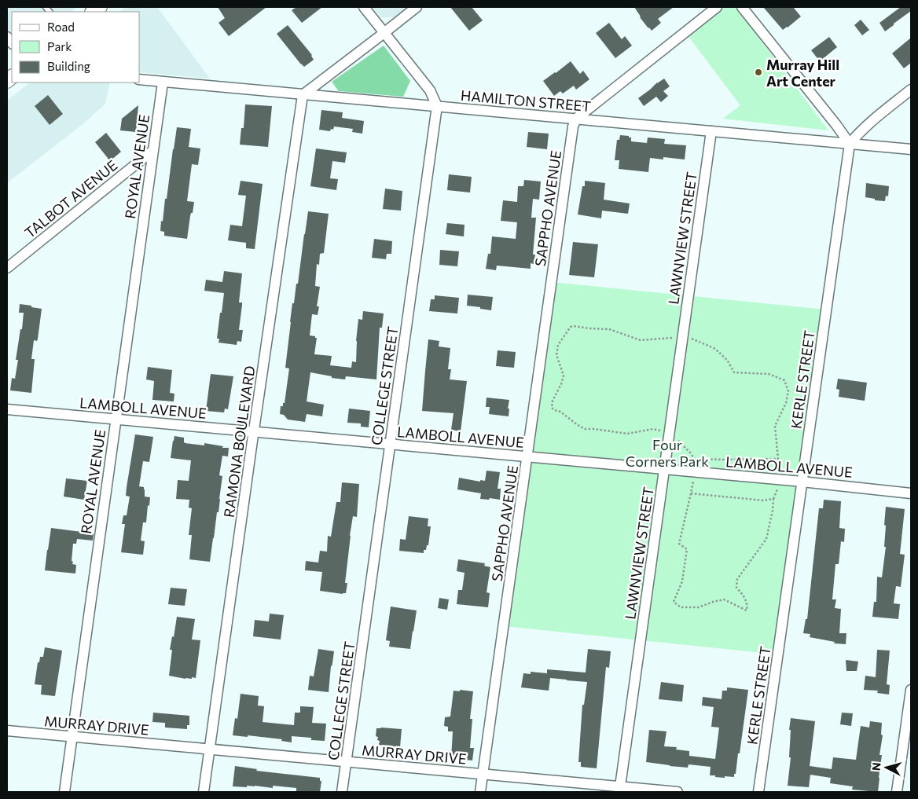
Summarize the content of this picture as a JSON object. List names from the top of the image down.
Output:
{
  "streets": {
    "street": [
      "HAMILTON STREET",
      "ROYAL AVENUE",
      "TALBOT AVENUE",
      "SAPPHO AVENUE",
      "LAWNVIEW STREET",
      "KERLE STREET",
      "COLLEGE STREET",
      "LAMBOLL AVENUE",
      "RAMONA BOULEVARD",
      "MURRAY DRIVE"
    ]
  },
  "crossings": [
    ["HAMILTON STREET", "ROYAL AVENUE"],
    ["HAMILTON STREET", "SAPPHO AVENUE"],
    ["HAMILTON STREET", "LAWNVIEW STREET"],
    ["HAMILTON STREET", "KERLE STREET"],
    ["HAMILTON STREET", "COLLEGE STREET"],
    ["HAMILTON STREET", "RAMONA BOULEVARD"],
    ["ROYAL AVENUE", "TALBOT AVENUE"],
    ["ROYAL AVENUE", "LAMBOLL AVENUE"],
    ["ROYAL AVENUE", "MURRAY DRIVE"],
    ["SAPPHO AVENUE", "LAMBOLL AVENUE"],
    ["SAPPHO AVENUE", "MURRAY DRIVE"],
    ["LAWNVIEW STREET", "LAMBOLL AVENUE"],
    ["LAWNVIEW STREET", "MURRAY DRIVE"],
    ["KERLE STREET", "LAMBOLL AVENUE"],
    ["COLLEGE STREET", "LAMBOLL AVENUE"],
    ["COLLEGE STREET", "MURRAY DRIVE"],
    ["LAMBOLL AVENUE", "RAMONA BOULEVARD"],
    ["RAMONA BOULEVARD", "MURRAY DRIVE"]
  ],
  "parks": ["Four Corners Park"],
  "places": ["Murray Hill Art Center"],
  "legend": ["Road", "Park", "Building"],
  "north": "left"
}
